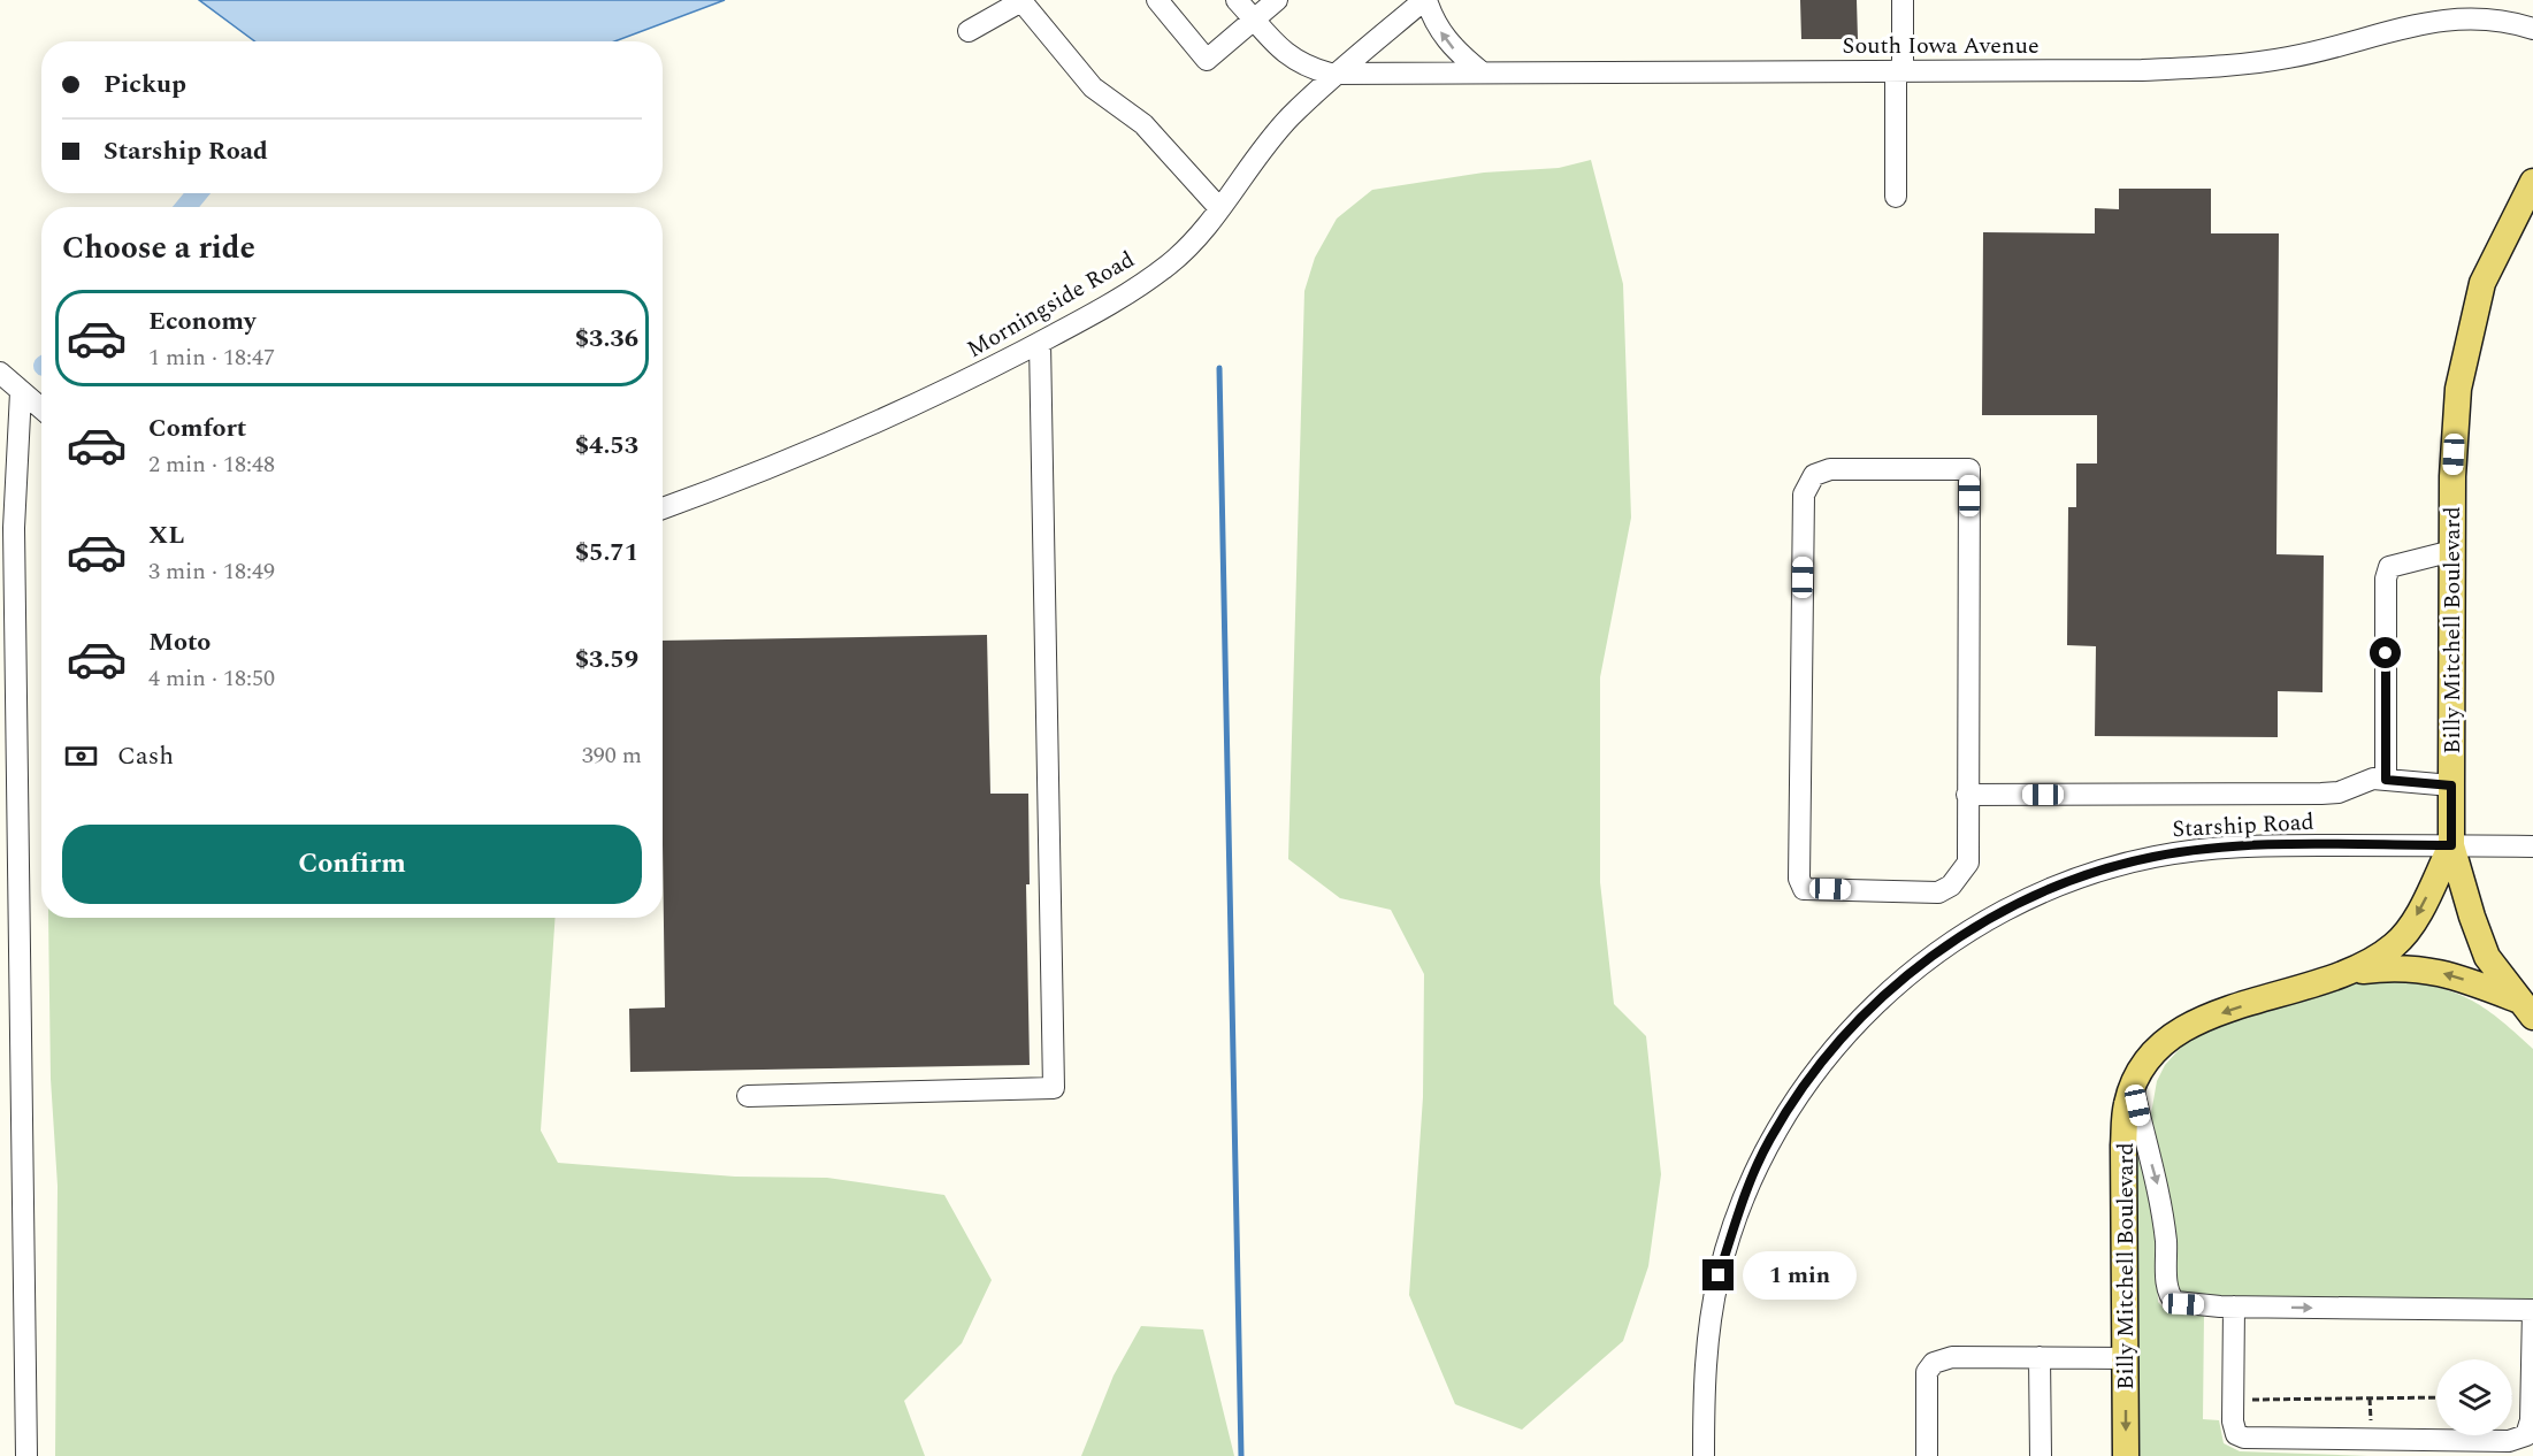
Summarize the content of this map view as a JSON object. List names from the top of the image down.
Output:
{
  "streets": {
    "main road": ["Billy Mitchell Boulevard"],
    "street": ["South Iowa Avenue", "Morningside Road", "Starship Road"]
  },
  "crossings": [
    ["South Iowa Avenue", "Morningside Road"],
    ["Billy Mitchell Boulevard", "Starship Road"]
  ],
  "page": {
    "banner": ["Pickup", "Starship Road"],
    "heading": "Choose a ride",
    "list": [
      {
        "name": "Economy",
        "note": "1 min · 18:47",
        "value": "$3.36"
      },
      {
        "name": "Comfort",
        "note": "2 min · 18:48",
        "value": "$4.53"
      },
      {
        "name": "XL",
        "note": "3 min · 18:49",
        "value": "$5.71"
      },
      {
        "name": "Moto",
        "note": "4 min · 18:50",
        "value": "$3.59"
      }
    ],
    "pay": ["Cash", "390 m"],
    "buttons": "Confirm",
    "bubble": "1 min"
  }
}
